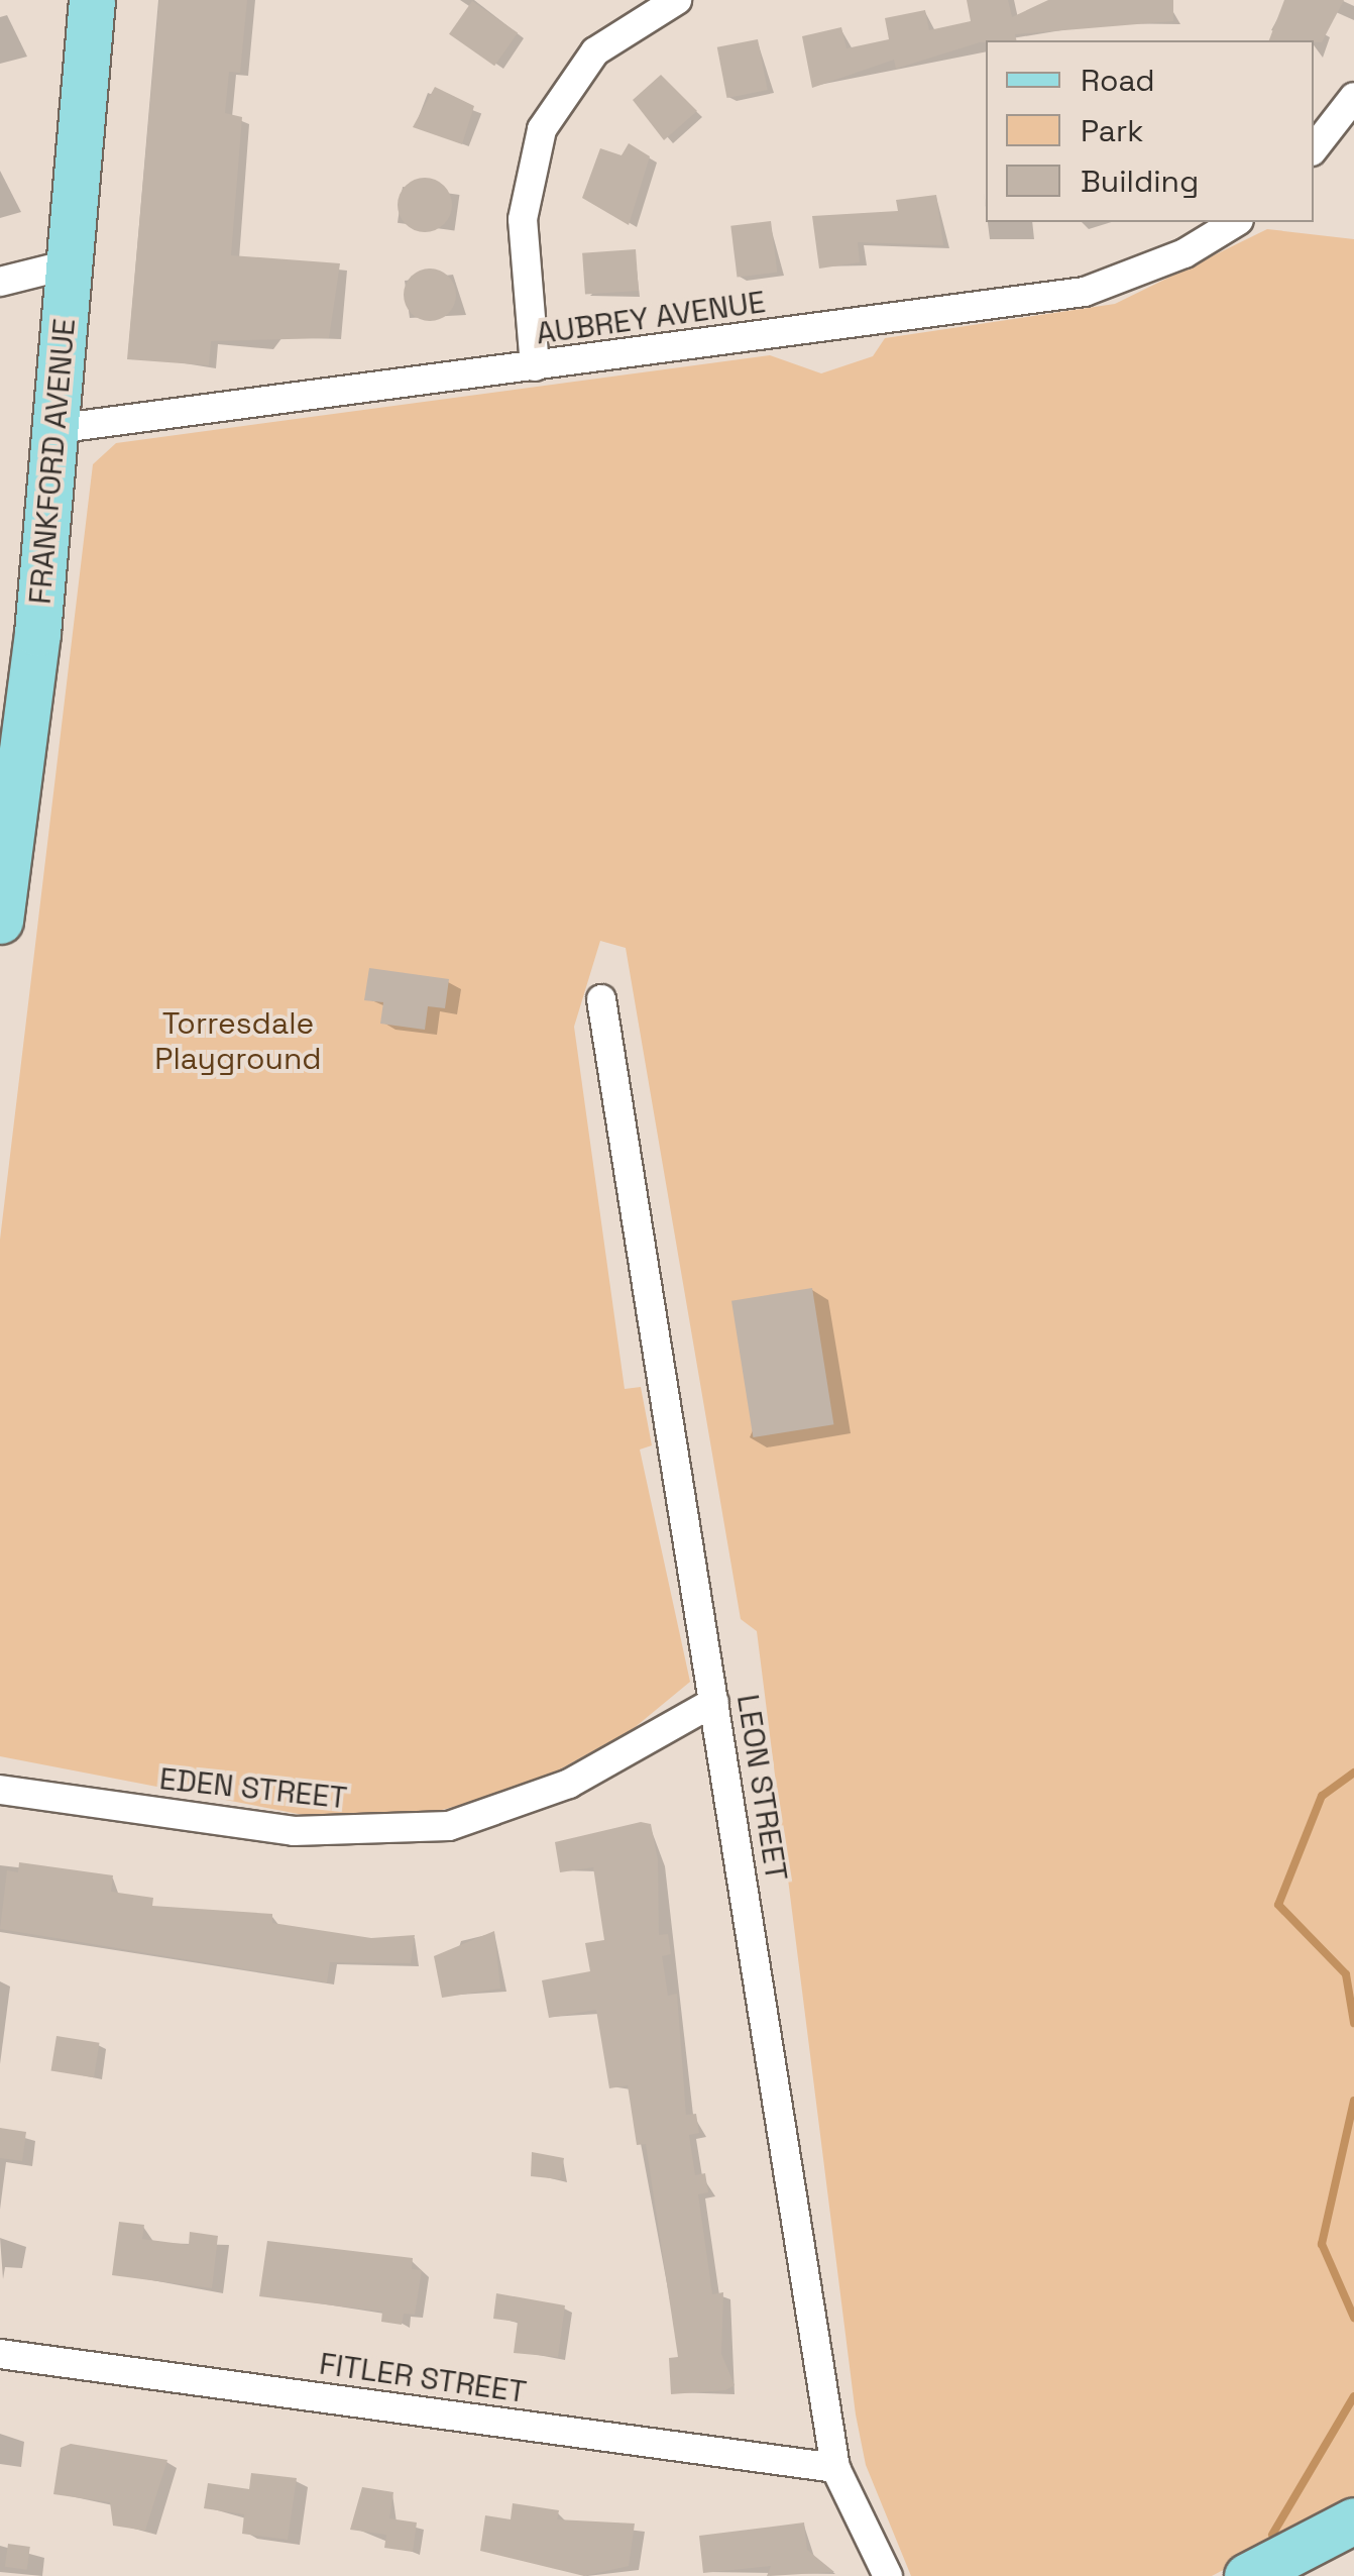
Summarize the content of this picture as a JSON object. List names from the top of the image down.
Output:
{
  "streets": {
    "main road": ["FRANKFORD AVENUE"],
    "street": [
      "AUBREY AVENUE",
      "LEON STREET",
      "EDEN STREET",
      "FITLER STREET"
    ]
  },
  "crossings": [
    ["AUBREY AVENUE", "FRANKFORD AVENUE"],
    ["LEON STREET", "EDEN STREET"],
    ["LEON STREET", "FITLER STREET"]
  ],
  "parks": ["Torresdale Playground"],
  "legend": ["Road", "Park", "Building"]
}
